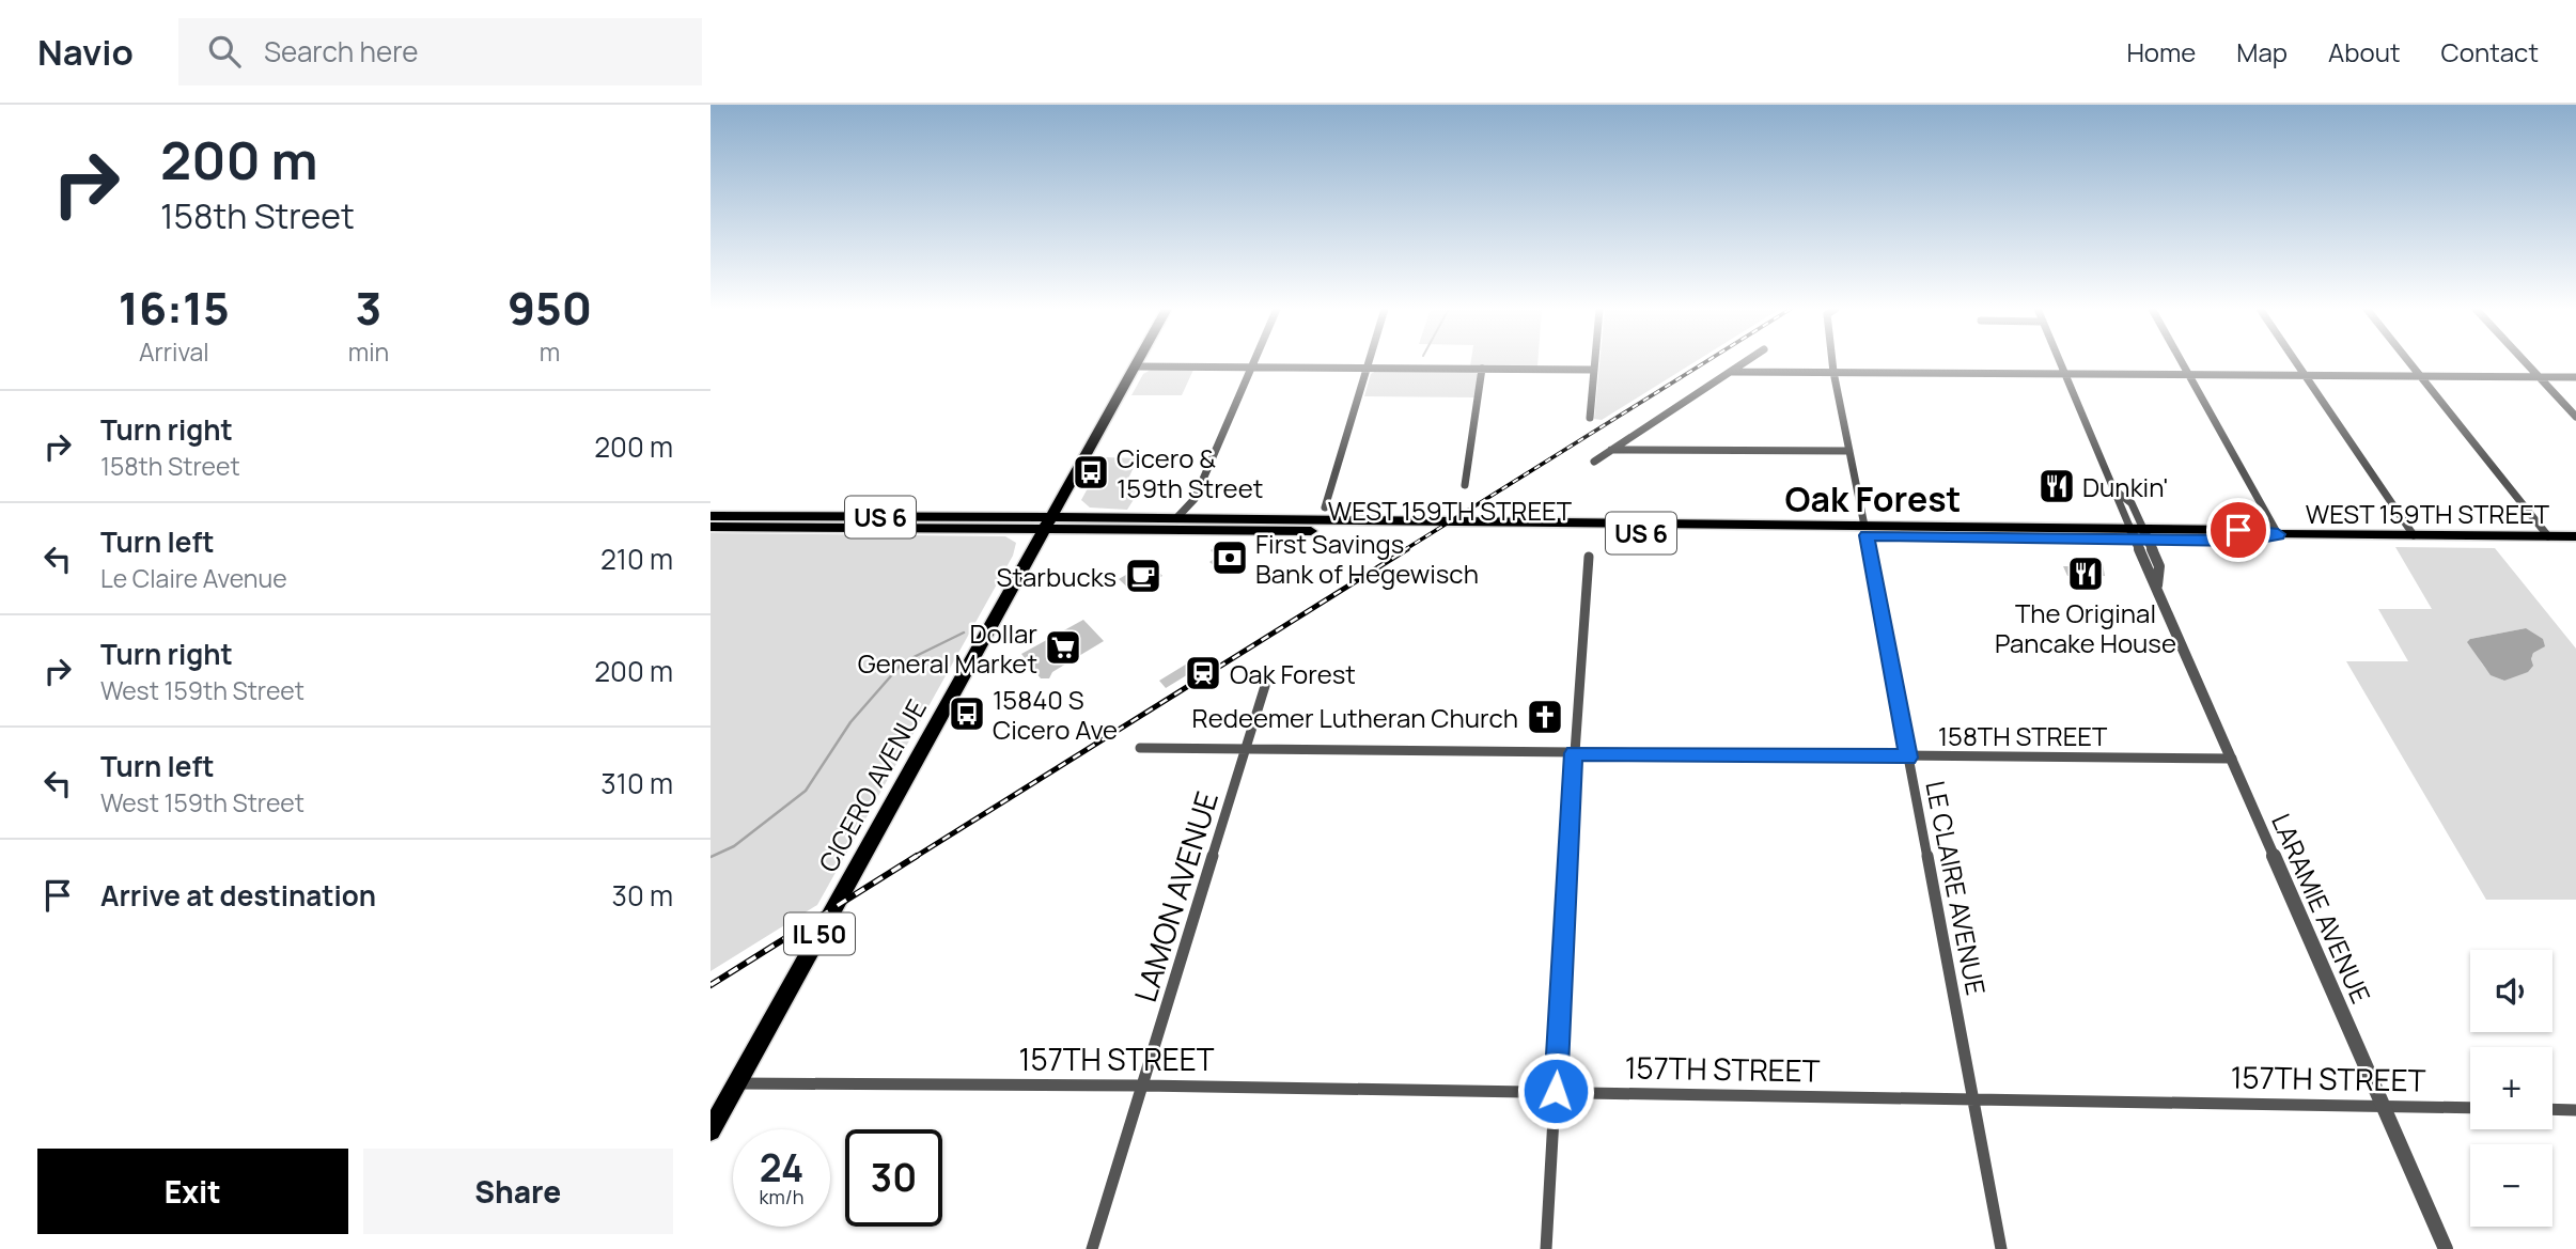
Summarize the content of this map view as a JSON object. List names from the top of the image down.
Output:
{
  "streets": {
    "main road": [
      "WEST 159TH STREET",
      "US 6",
      "CICERO AVENUE",
      "IL 50"
    ],
    "street": [
      "158TH STREET",
      "LE CLAIRE AVENUE",
      "LAMON AVENUE",
      "LARAMIE AVENUE",
      "157TH STREET"
    ]
  },
  "crossings": [
    ["WEST 159TH STREET", "CICERO AVENUE"],
    ["WEST 159TH STREET", "LE CLAIRE AVENUE"],
    ["WEST 159TH STREET", "LARAMIE AVENUE"],
    ["158TH STREET", "LE CLAIRE AVENUE"],
    ["158TH STREET", "LAMON AVENUE"],
    ["158TH STREET", "LARAMIE AVENUE"],
    ["CICERO AVENUE", "157TH STREET"],
    ["LE CLAIRE AVENUE", "157TH STREET"],
    ["LAMON AVENUE", "157TH STREET"],
    ["LARAMIE AVENUE", "157TH STREET"]
  ],
  "districts": ["Oak Forest"],
  "places": {
    "bus stop": ["Cicero & 159th Street", "15840 S Cicero Ave"],
    "restaurant": ["Dunkin'", "The Original Pancake House"],
    "bank": ["First Savings Bank of Hegewisch"],
    "cafe": ["Starbucks"],
    "supermarket": ["Dollar General Market"],
    "station": ["Oak Forest"],
    "church": ["Redeemer Lutheran Church"]
  },
  "page": {
    "header": "Navio",
    "search": "Search here",
    "nav": [
      "Home",
      "Map",
      "About",
      "Contact"
    ],
    "turn": ["200 m", "158th Street"],
    "eta": [
      "16:15",
      "Arrival",
      "3",
      "min",
      "950",
      "m"
    ],
    "list": [
      {
        "name": "Turn right",
        "note": "158th Street",
        "value": "200 m"
      },
      {
        "name": "Turn left",
        "note": "Le Claire Avenue",
        "value": "210 m"
      },
      {
        "name": "Turn right",
        "note": "West 159th Street",
        "value": "200 m"
      },
      {
        "name": "Turn left",
        "note": "West 159th Street",
        "value": "310 m"
      },
      {
        "name": "Arrive at destination",
        "value": "30 m"
      }
    ],
    "map_buttons": ["+", "−"],
    "speed": "24 km/h",
    "limit": "30",
    "buttons": ["Exit", "Share"]
  }
}
